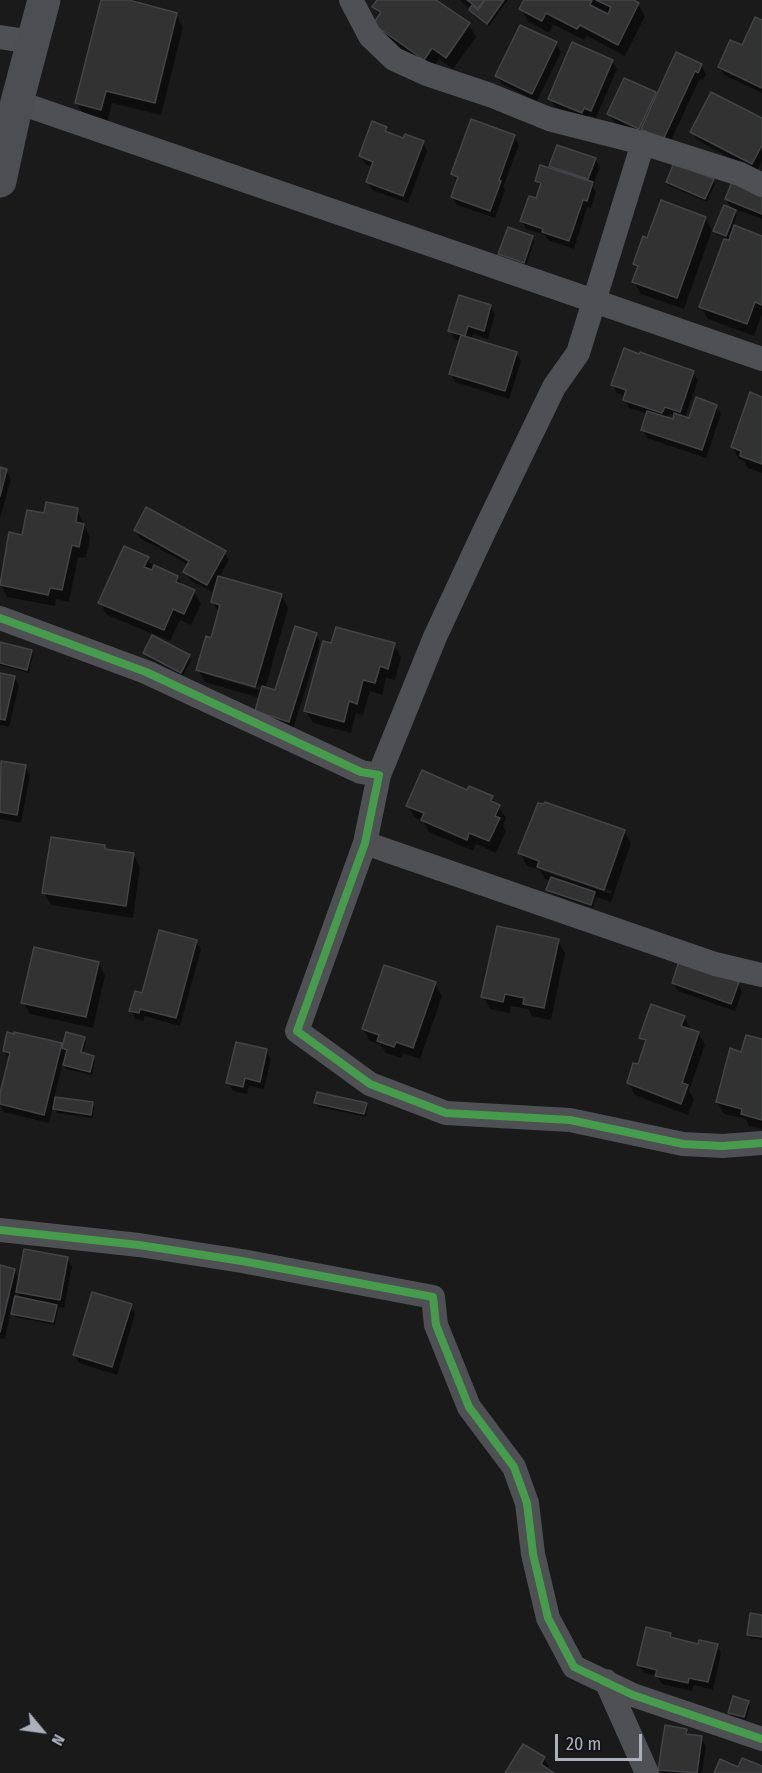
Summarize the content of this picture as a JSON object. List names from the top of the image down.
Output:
{
  "scale_bar": "20 m",
  "north": "bottom right"
}
